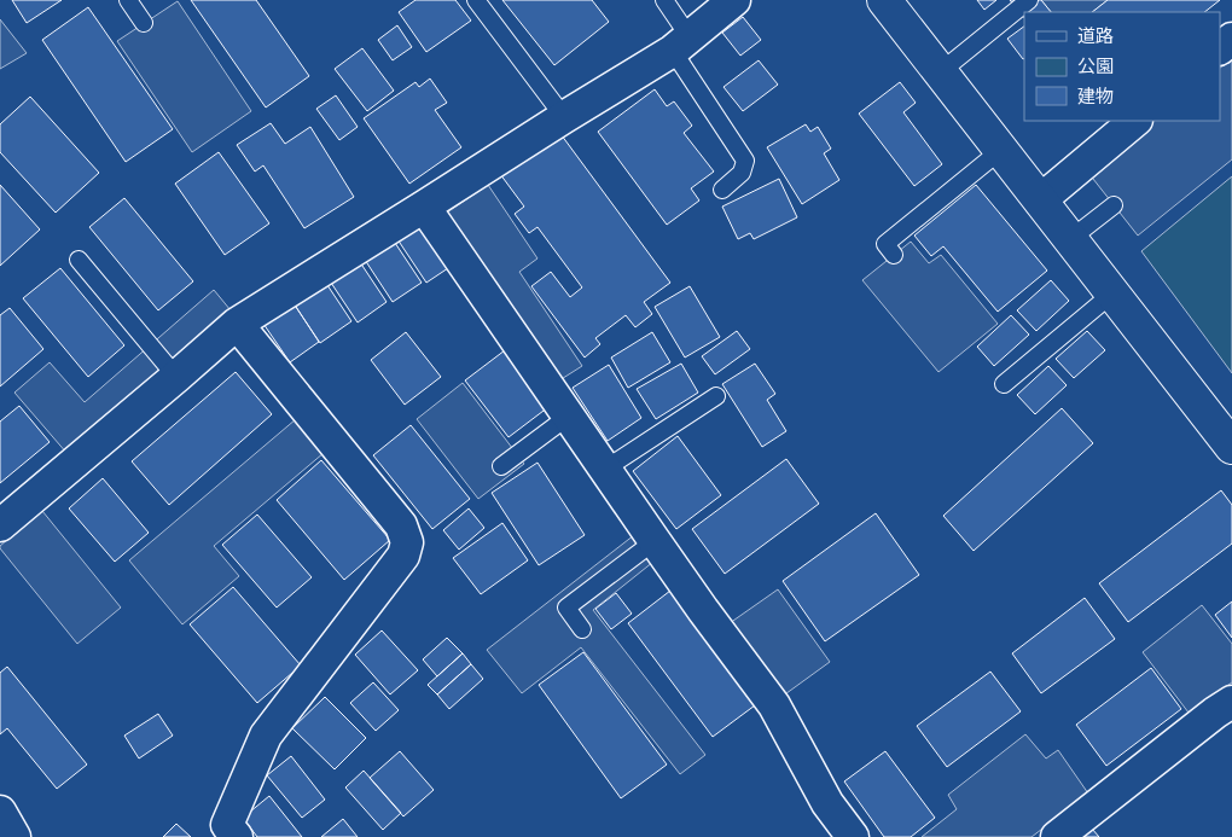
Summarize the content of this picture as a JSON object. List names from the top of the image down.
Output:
{
  "legend": ["道路", "公園", "建物"]
}
